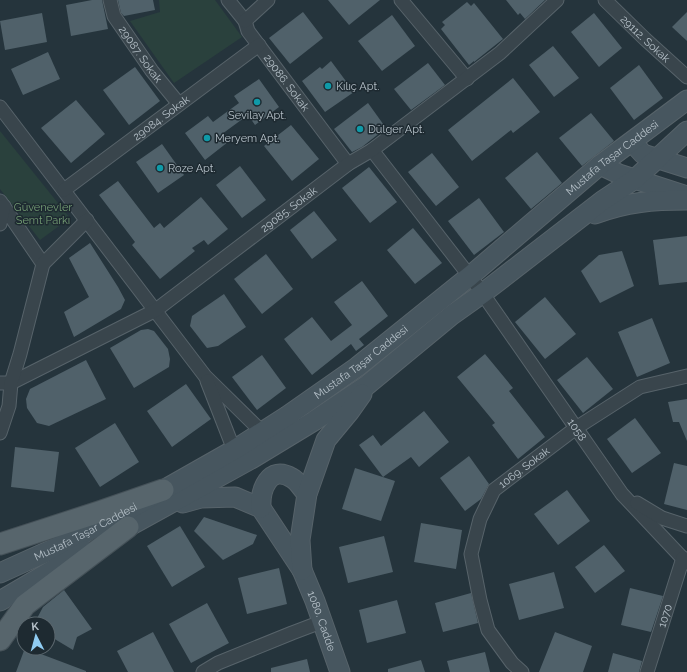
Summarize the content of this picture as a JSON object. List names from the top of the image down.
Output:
{
  "streets": {
    "main road": ["Mustafa Taşar Caddesi", "1080. Cadde"],
    "street": [
      "29112. Sokak",
      "29087. Sokak",
      "29086. Sokak",
      "29084. Sokak",
      "29085. Sokak",
      "1058",
      "1069. Sokak",
      "1070"
    ]
  },
  "crossings": [
    ["29087. Sokak", "29084. Sokak"],
    ["29086. Sokak", "29084. Sokak"],
    ["29086. Sokak", "29085. Sokak"],
    ["Mustafa Taşar Caddesi", "1058"],
    ["1058", "1069. Sokak"],
    ["1058", "1070"]
  ],
  "parks": ["Güvenevler Semt Parkı"],
  "places": [
    "Kılıç Apt.",
    "Sevilay Apt.",
    "Dülger Apt.",
    "Meryem Apt.",
    "Roze Apt."
  ],
  "north": "top"
}
